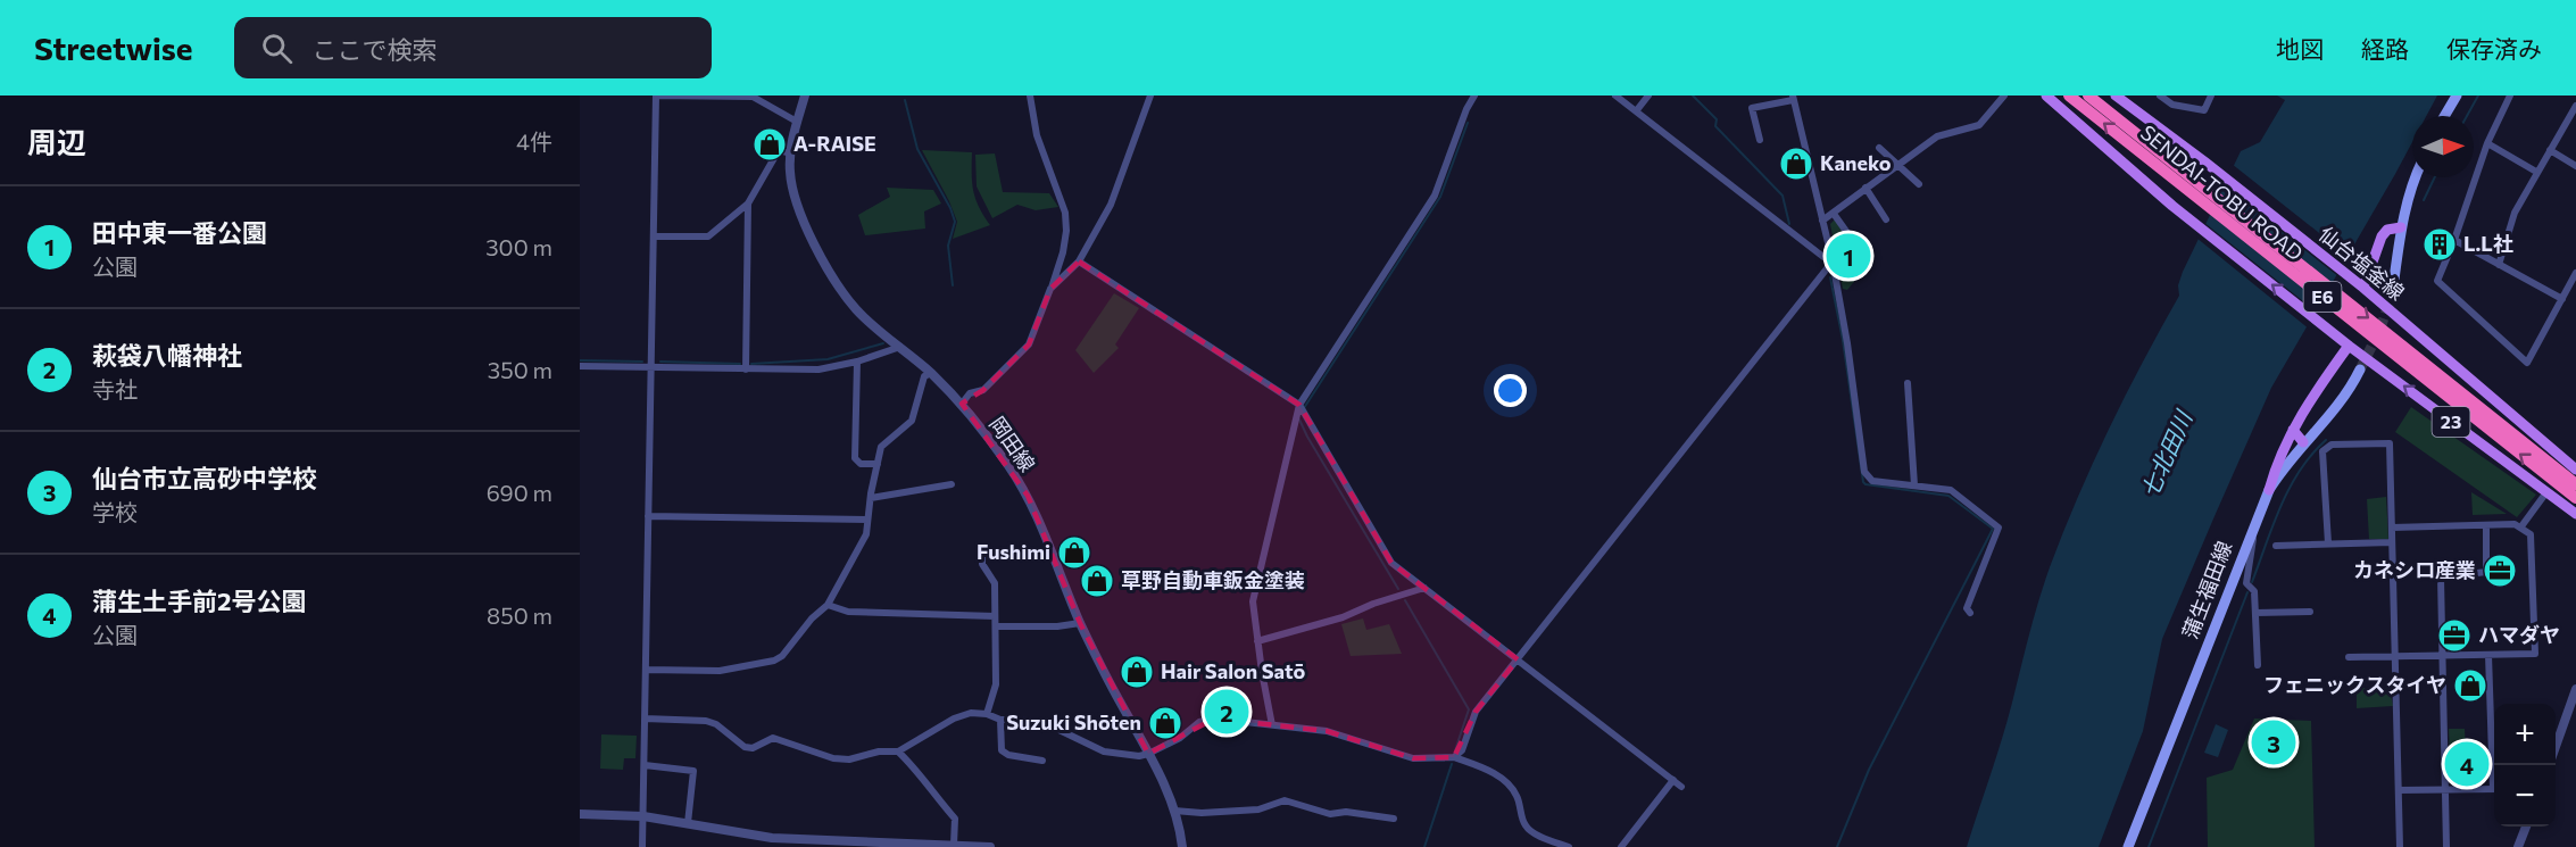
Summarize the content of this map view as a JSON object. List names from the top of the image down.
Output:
{
  "streets": {
    "highway": ["SENDAI-TOBU ROAD", "E6"],
    "main road": ["仙台塩釜線", "23", "蒲生福田線"],
    "street": ["岡田線"]
  },
  "water": ["七北田川"],
  "places": {
    "shop": [
      "A-RAISE",
      "Kaneko",
      "Fushimi",
      "草野自動車鈑金塗装",
      "Hair Salon Satō",
      "フェニックスタイヤ",
      "Suzuki Shōten"
    ],
    "building": ["L.L社"],
    "office": ["カネシロ産業", "ハマダヤ"]
  },
  "north": "right",
  "page": {
    "header": "Streetwise",
    "search": "ここで検索",
    "nav": ["地図", "経路", "保存済み"],
    "heading": ["周辺", "4件"],
    "list": [
      {
        "mark": "1",
        "name": "田中東一番公園",
        "note": "公園",
        "value": "300 m"
      },
      {
        "mark": "2",
        "name": "萩袋八幡神社",
        "note": "寺社",
        "value": "350 m"
      },
      {
        "mark": "3",
        "name": "仙台市立高砂中学校",
        "note": "学校",
        "value": "690 m"
      },
      {
        "mark": "4",
        "name": "蒲生土手前2号公園",
        "note": "公園",
        "value": "850 m"
      }
    ],
    "pins": [
      "1",
      "2",
      "3",
      "4"
    ],
    "map_buttons": ["+", "−"]
  }
}
